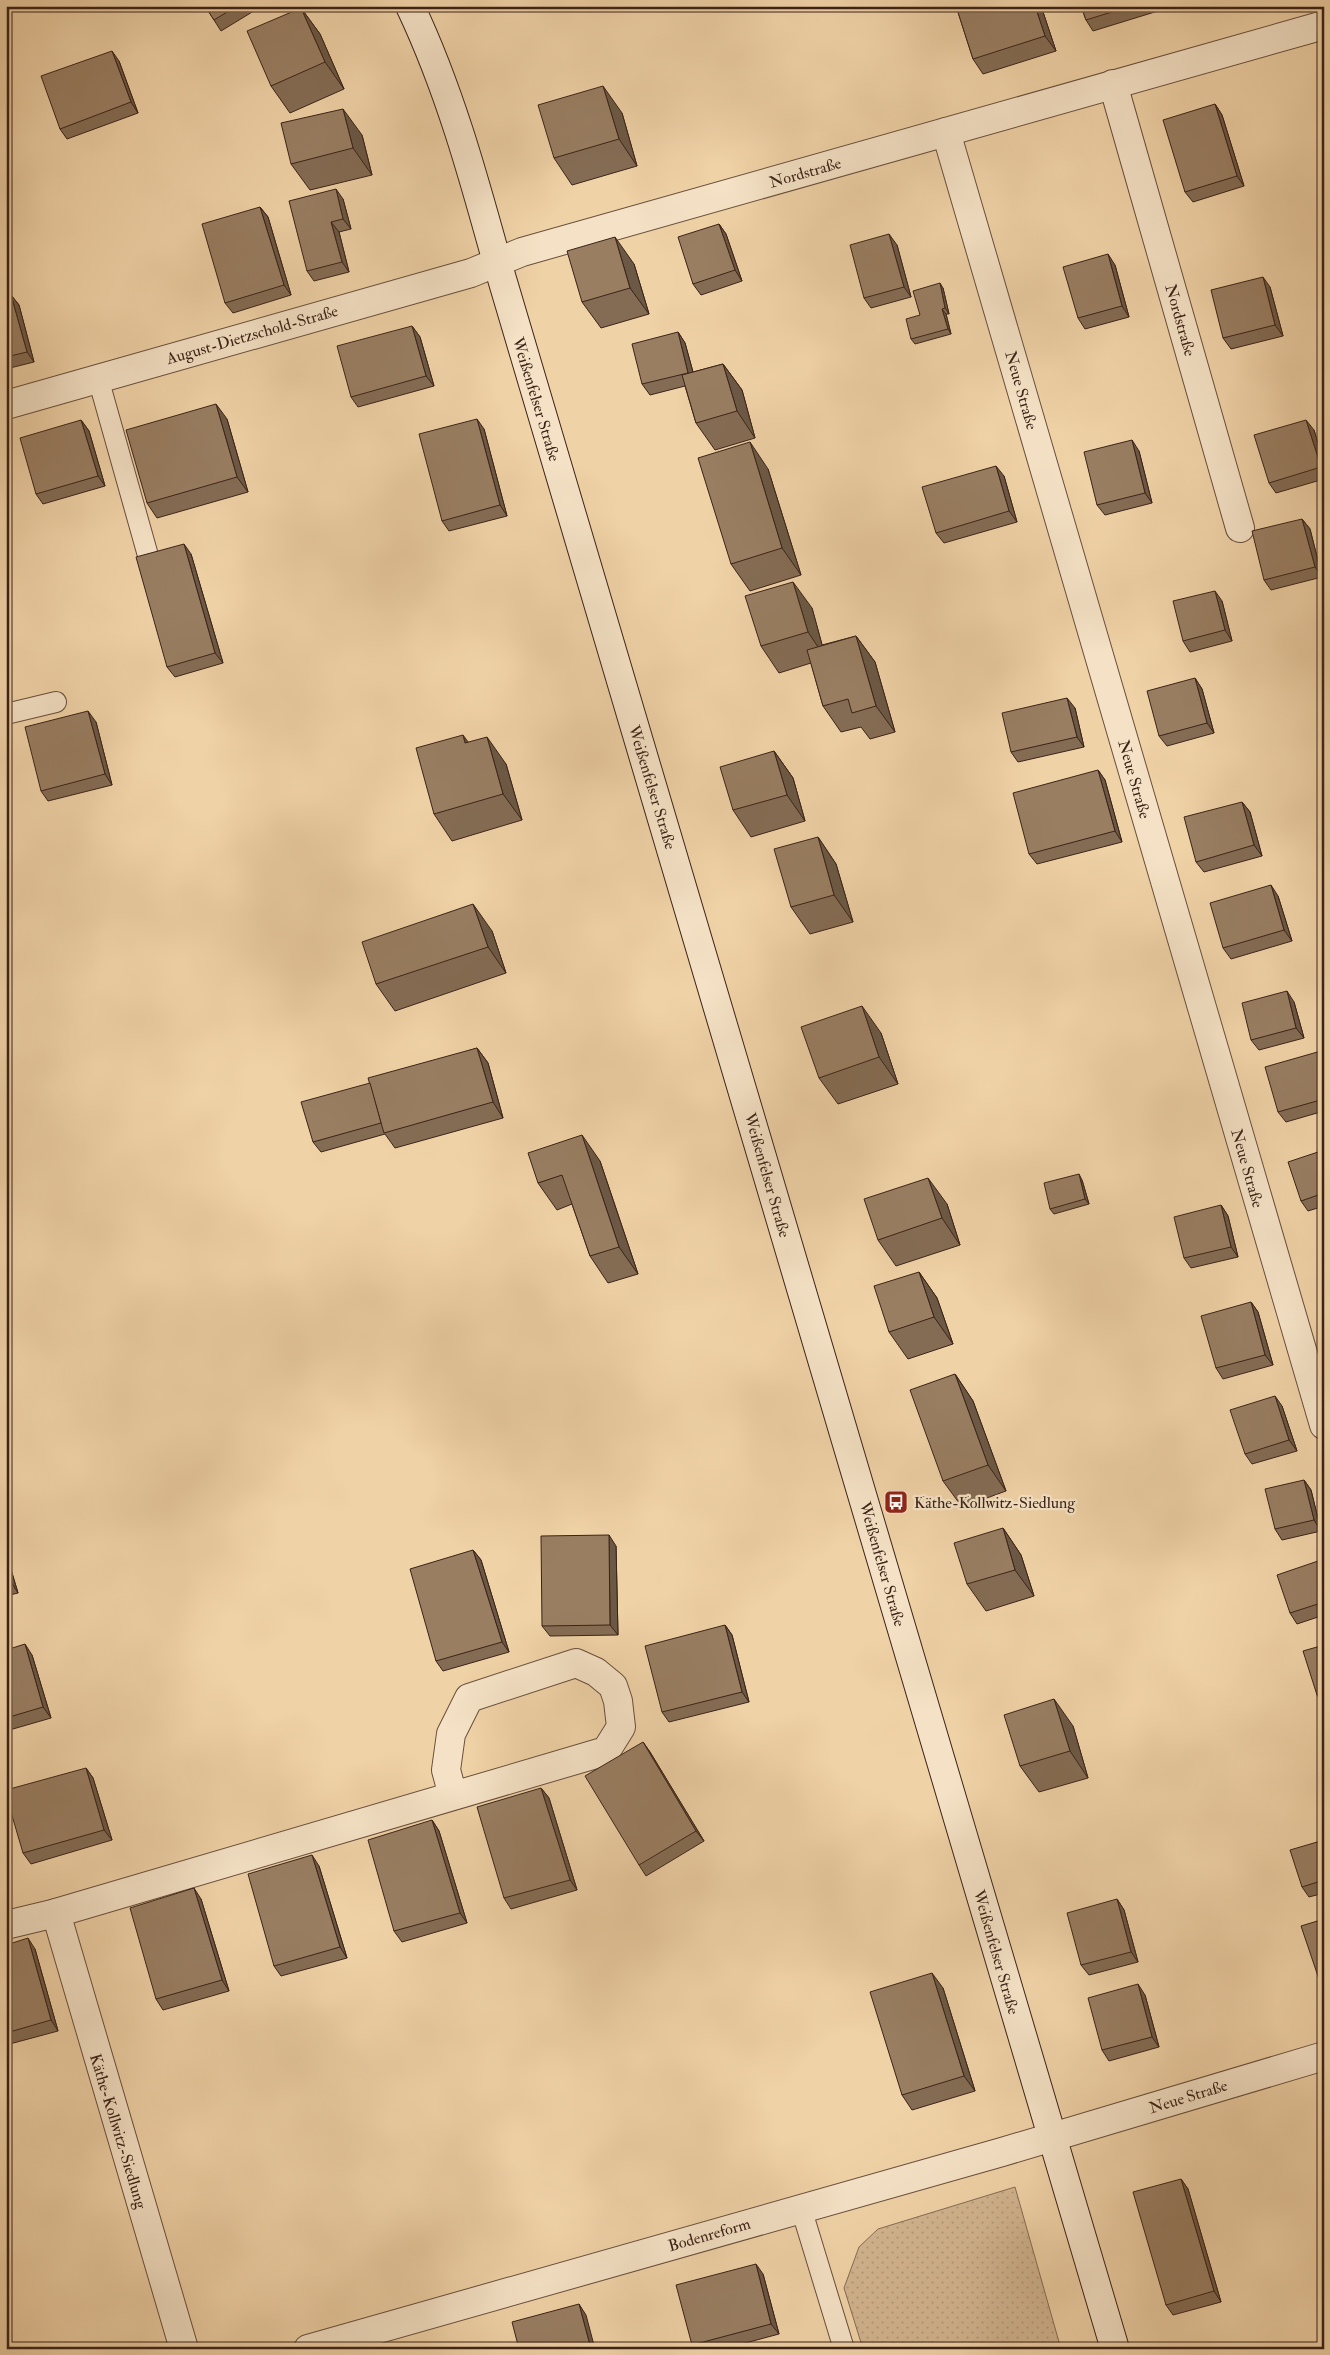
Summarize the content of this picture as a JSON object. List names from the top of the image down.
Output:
{
  "streets": {
    "street": [
      "Nordstraße",
      "August-Dietzschold-Straße",
      "Neue Straße",
      "Weißenfelser Straße",
      "Käthe-Kollwitz-Siedlung",
      "Bodenreform"
    ]
  },
  "crossings": [
    ["Nordstraße", "August-Dietzschold-Straße"],
    ["Nordstraße", "Neue Straße"],
    ["Nordstraße", "Weißenfelser Straße"],
    ["August-Dietzschold-Straße", "Weißenfelser Straße"],
    ["Neue Straße", "Weißenfelser Straße"],
    ["Neue Straße", "Bodenreform"],
    ["Weißenfelser Straße", "Bodenreform"]
  ],
  "places": {
    "bus stop": ["Käthe-Kollwitz-Siedlung"]
  }
}
